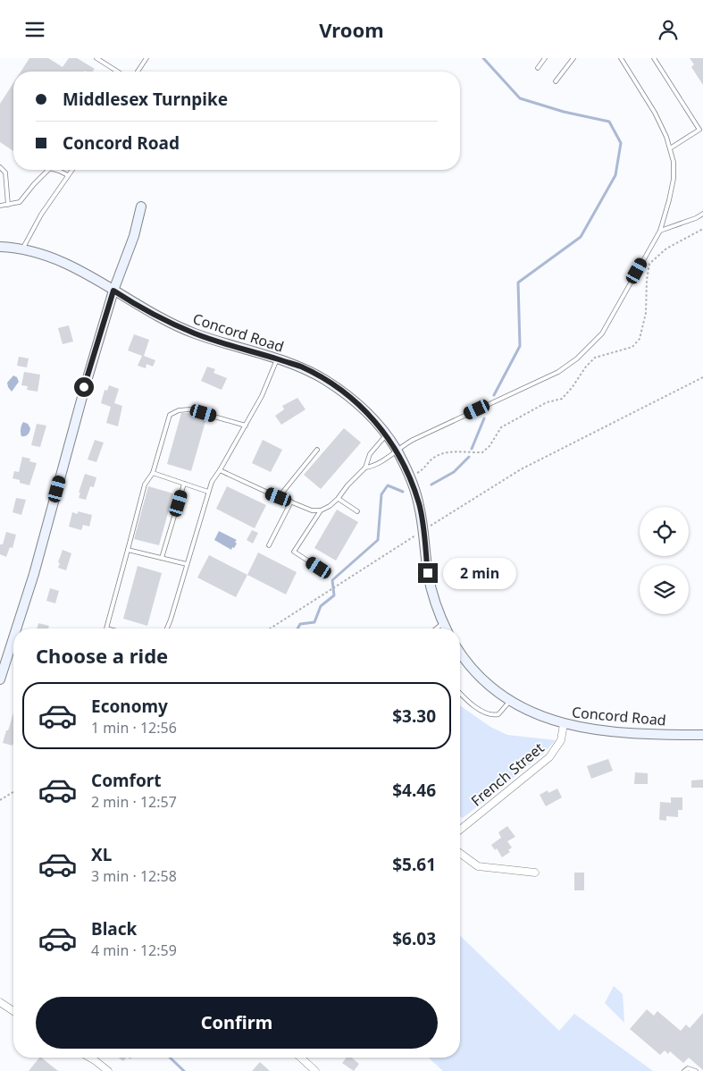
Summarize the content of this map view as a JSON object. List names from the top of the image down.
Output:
{
  "streets": {
    "main road": ["Concord Road"],
    "street": ["French Street"]
  },
  "crossings": [
    ["Concord Road", "French Street"]
  ],
  "page": {
    "header": "Vroom",
    "banner": ["Middlesex Turnpike", "Concord Road"],
    "bubble": "2 min",
    "heading": "Choose a ride",
    "list": [
      {
        "name": "Economy",
        "note": "1 min · 12:56",
        "value": "$3.30"
      },
      {
        "name": "Comfort",
        "note": "2 min · 12:57",
        "value": "$4.46"
      },
      {
        "name": "XL",
        "note": "3 min · 12:58",
        "value": "$5.61"
      },
      {
        "name": "Black",
        "note": "4 min · 12:59",
        "value": "$6.03"
      }
    ],
    "buttons": "Confirm"
  }
}
